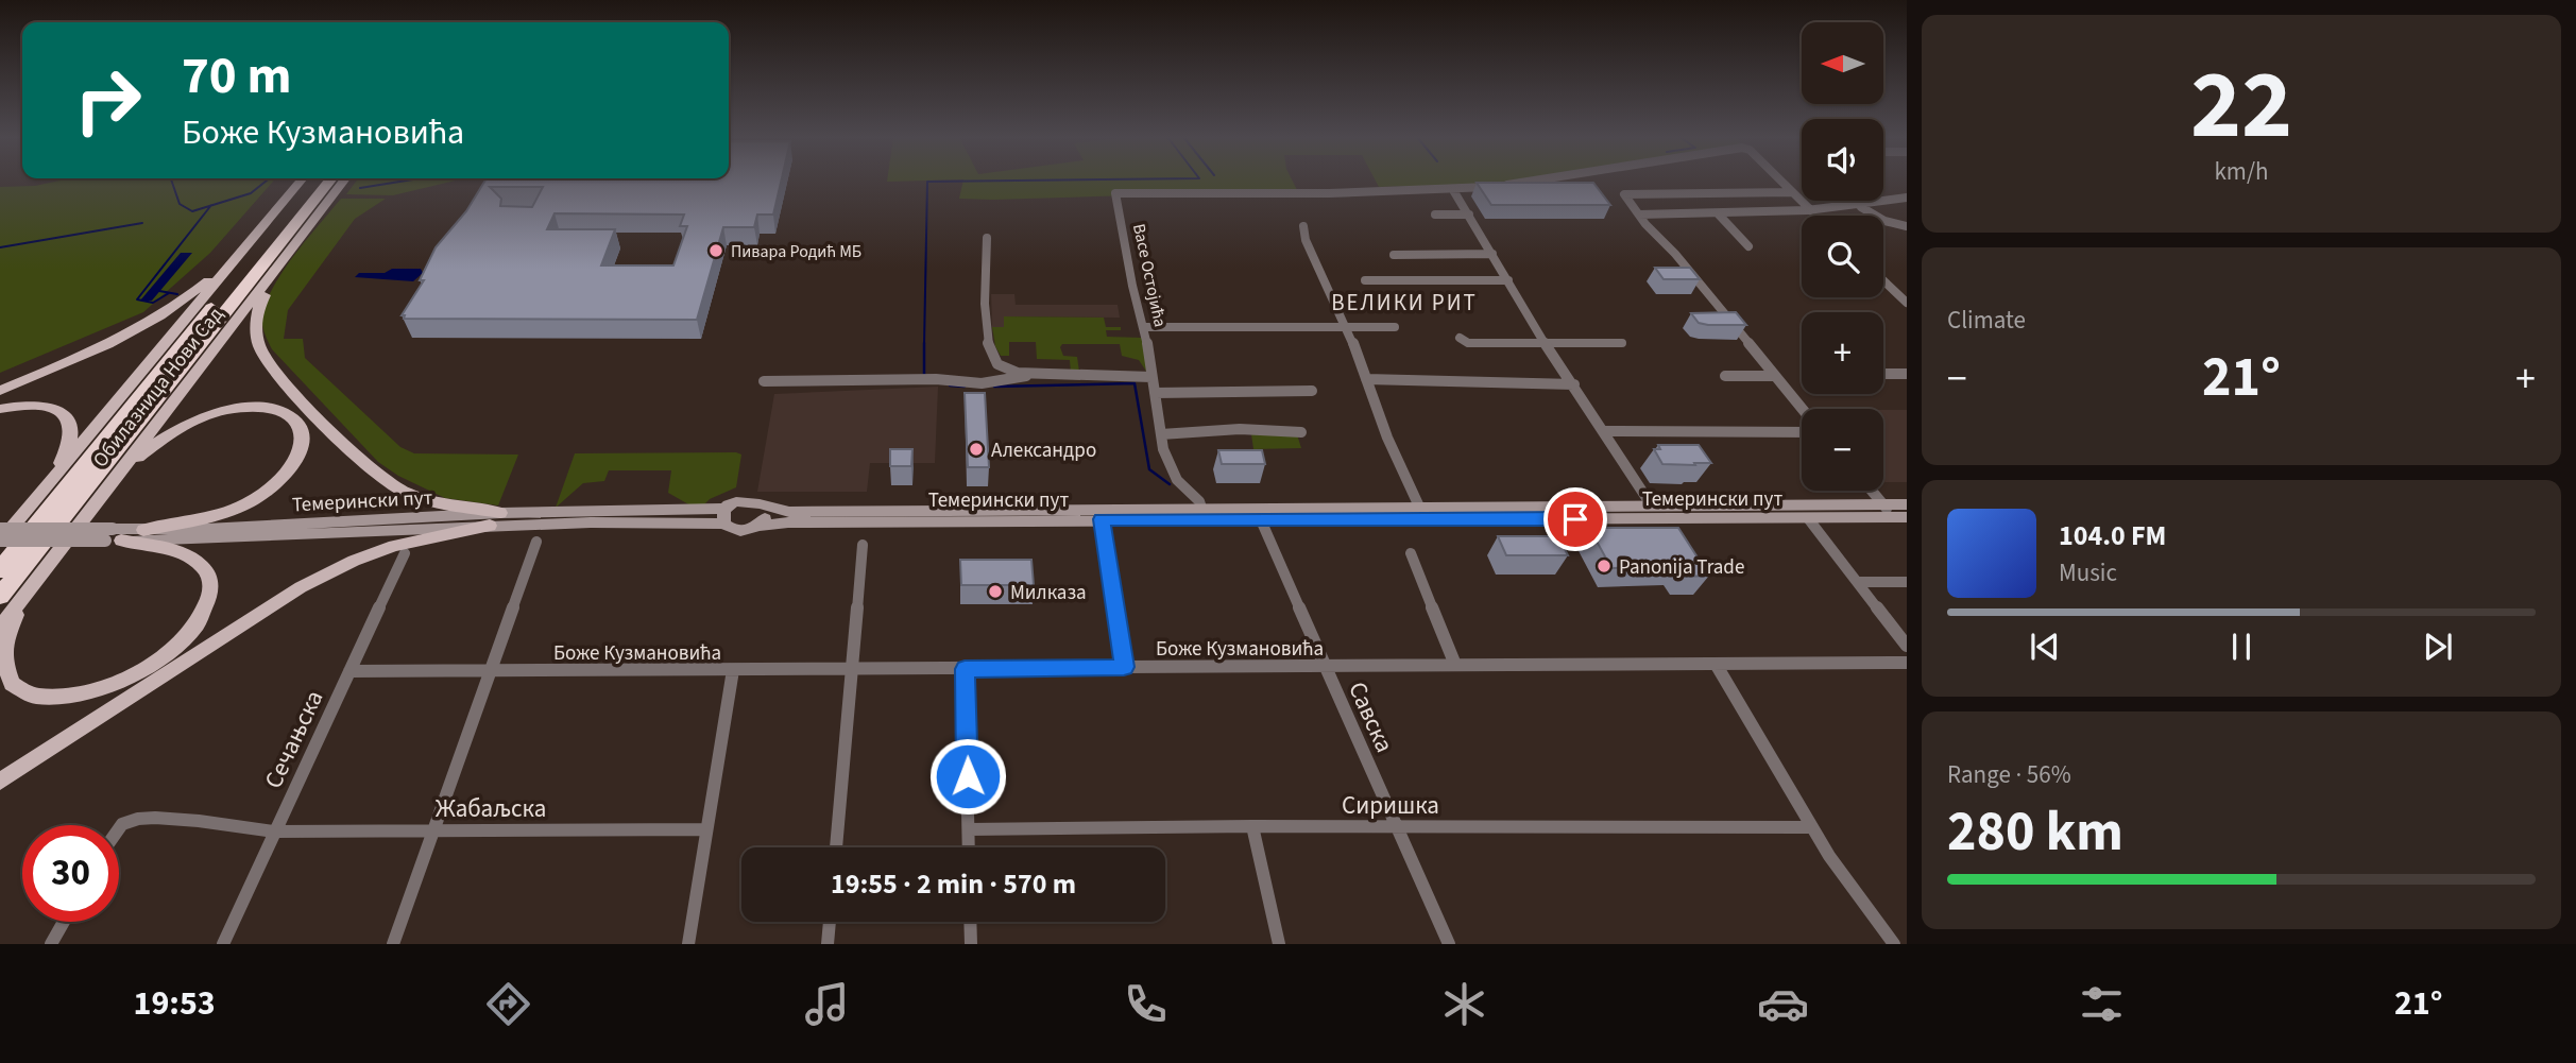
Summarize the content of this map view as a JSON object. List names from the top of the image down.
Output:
{
  "streets": {
    "main road": ["Обилазница Нови Сад", "Темерински пут"],
    "street": [
      "Васе Остојића",
      "Боже Кузмановића",
      "Савска",
      "Сечањска",
      "Сиришка",
      "Жабаљска"
    ]
  },
  "crossings": [
    ["Васе Остојића", "Темерински пут"],
    ["Обилазница Нови Сад", "Темерински пут"],
    ["Темерински пут", "Савска"],
    ["Боже Кузмановића", "Савска"],
    ["Боже Кузмановића", "Сечањска"],
    ["Савска", "Сиришка"],
    ["Сечањска", "Жабаљска"]
  ],
  "districts": ["ВЕЛИКИ РИТ"],
  "places": [
    "Пивара Родић МБ",
    "Александро",
    "Panonija Trade",
    "Милказа"
  ],
  "north": "left",
  "page": {
    "tile": [
      ["22", "km/h"],
      "Climate",
      ["Range · 56%", "280 km"]
    ],
    "map_buttons": ["+", "−"],
    "turn": ["70 m", "Боже Кузмановића"],
    "heat": ["−", "21°", "+"],
    "song": ["104.0 FM", "Music"],
    "limit": "30",
    "trip": "19:55 · 2 min · 570 m",
    "tabs": ["19:53", "21°"]
  }
}
